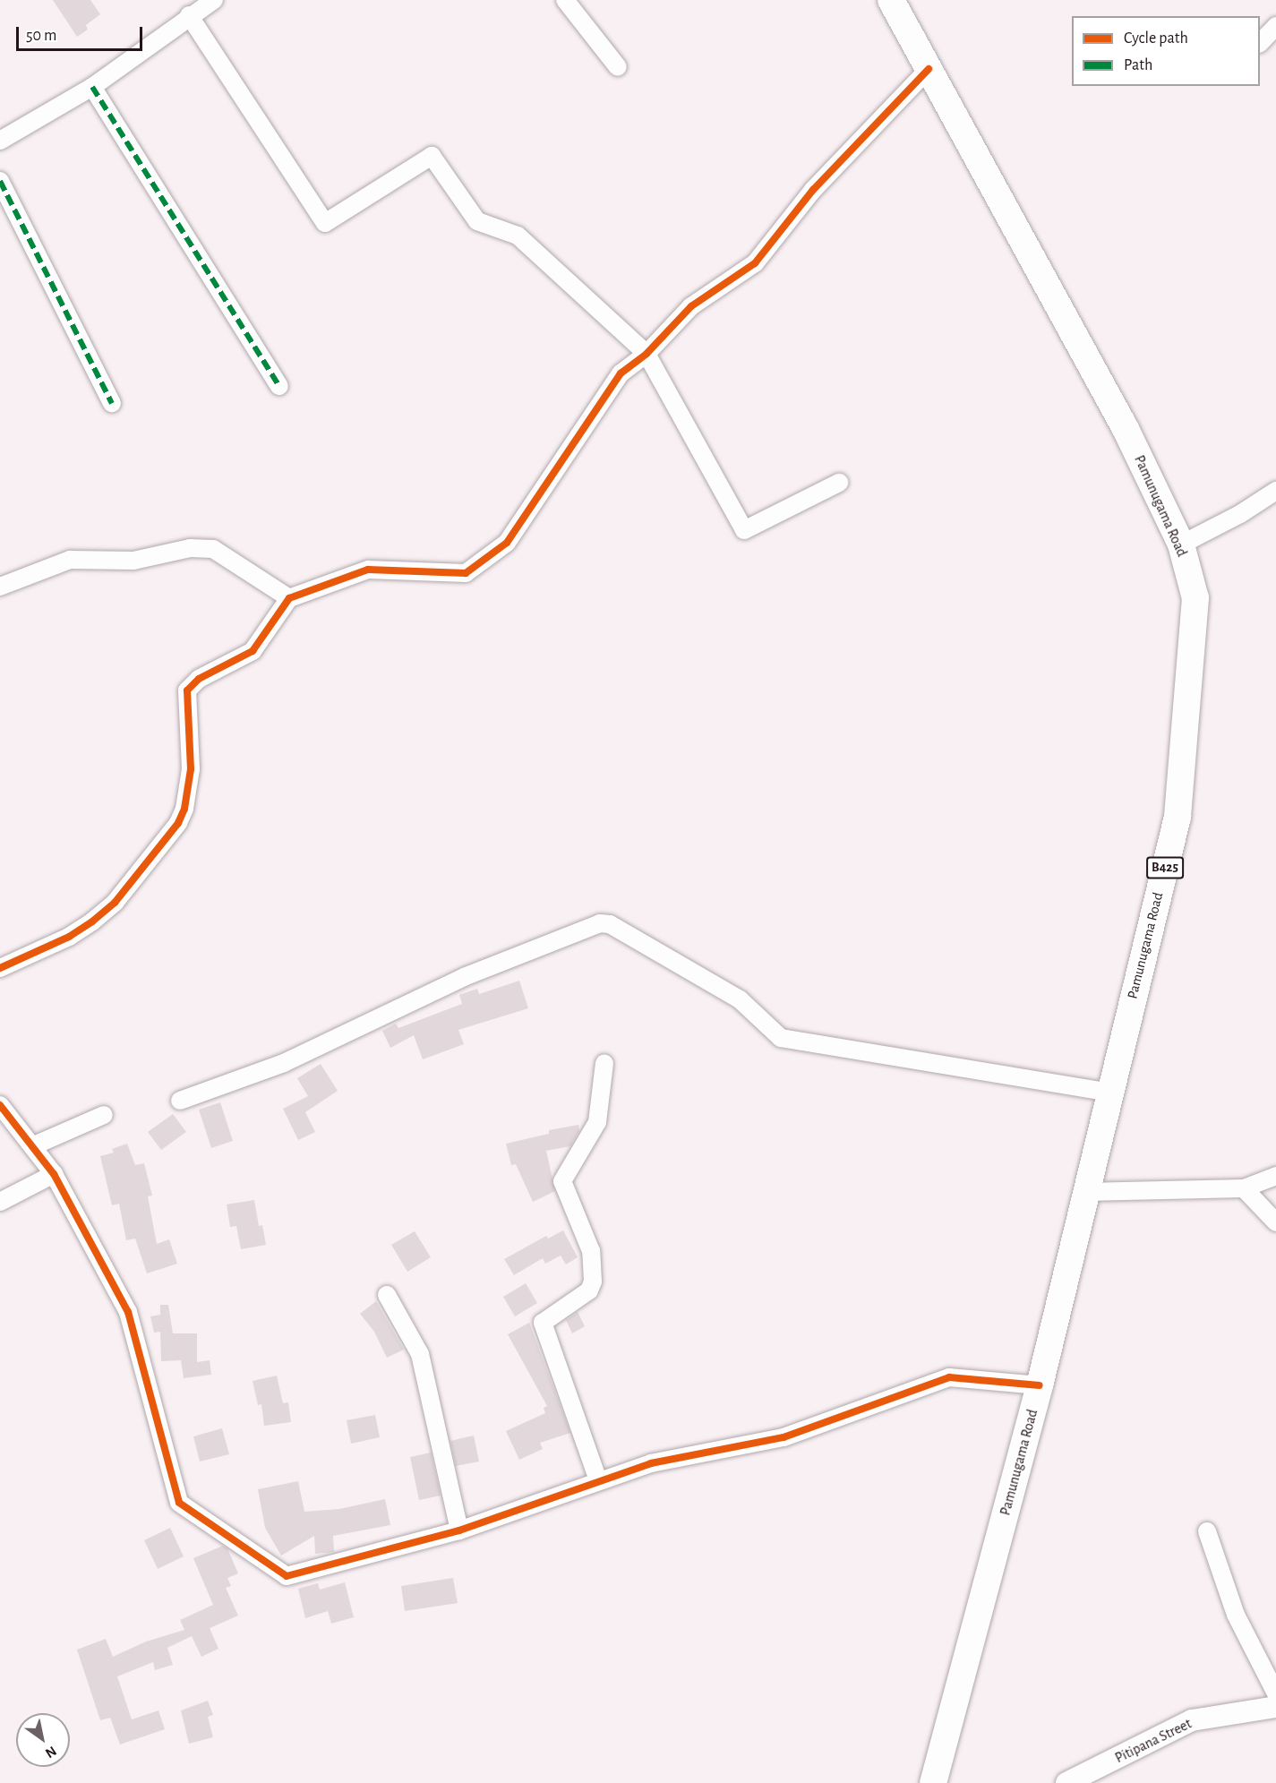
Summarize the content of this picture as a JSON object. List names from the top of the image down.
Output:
{
  "streets": {
    "main road": ["Pamunugama Road", "B425"],
    "street": ["Pitipana Street"]
  },
  "legend": ["Cycle path", "Path"],
  "scale_bar": "50 m",
  "north": "bottom right"
}
